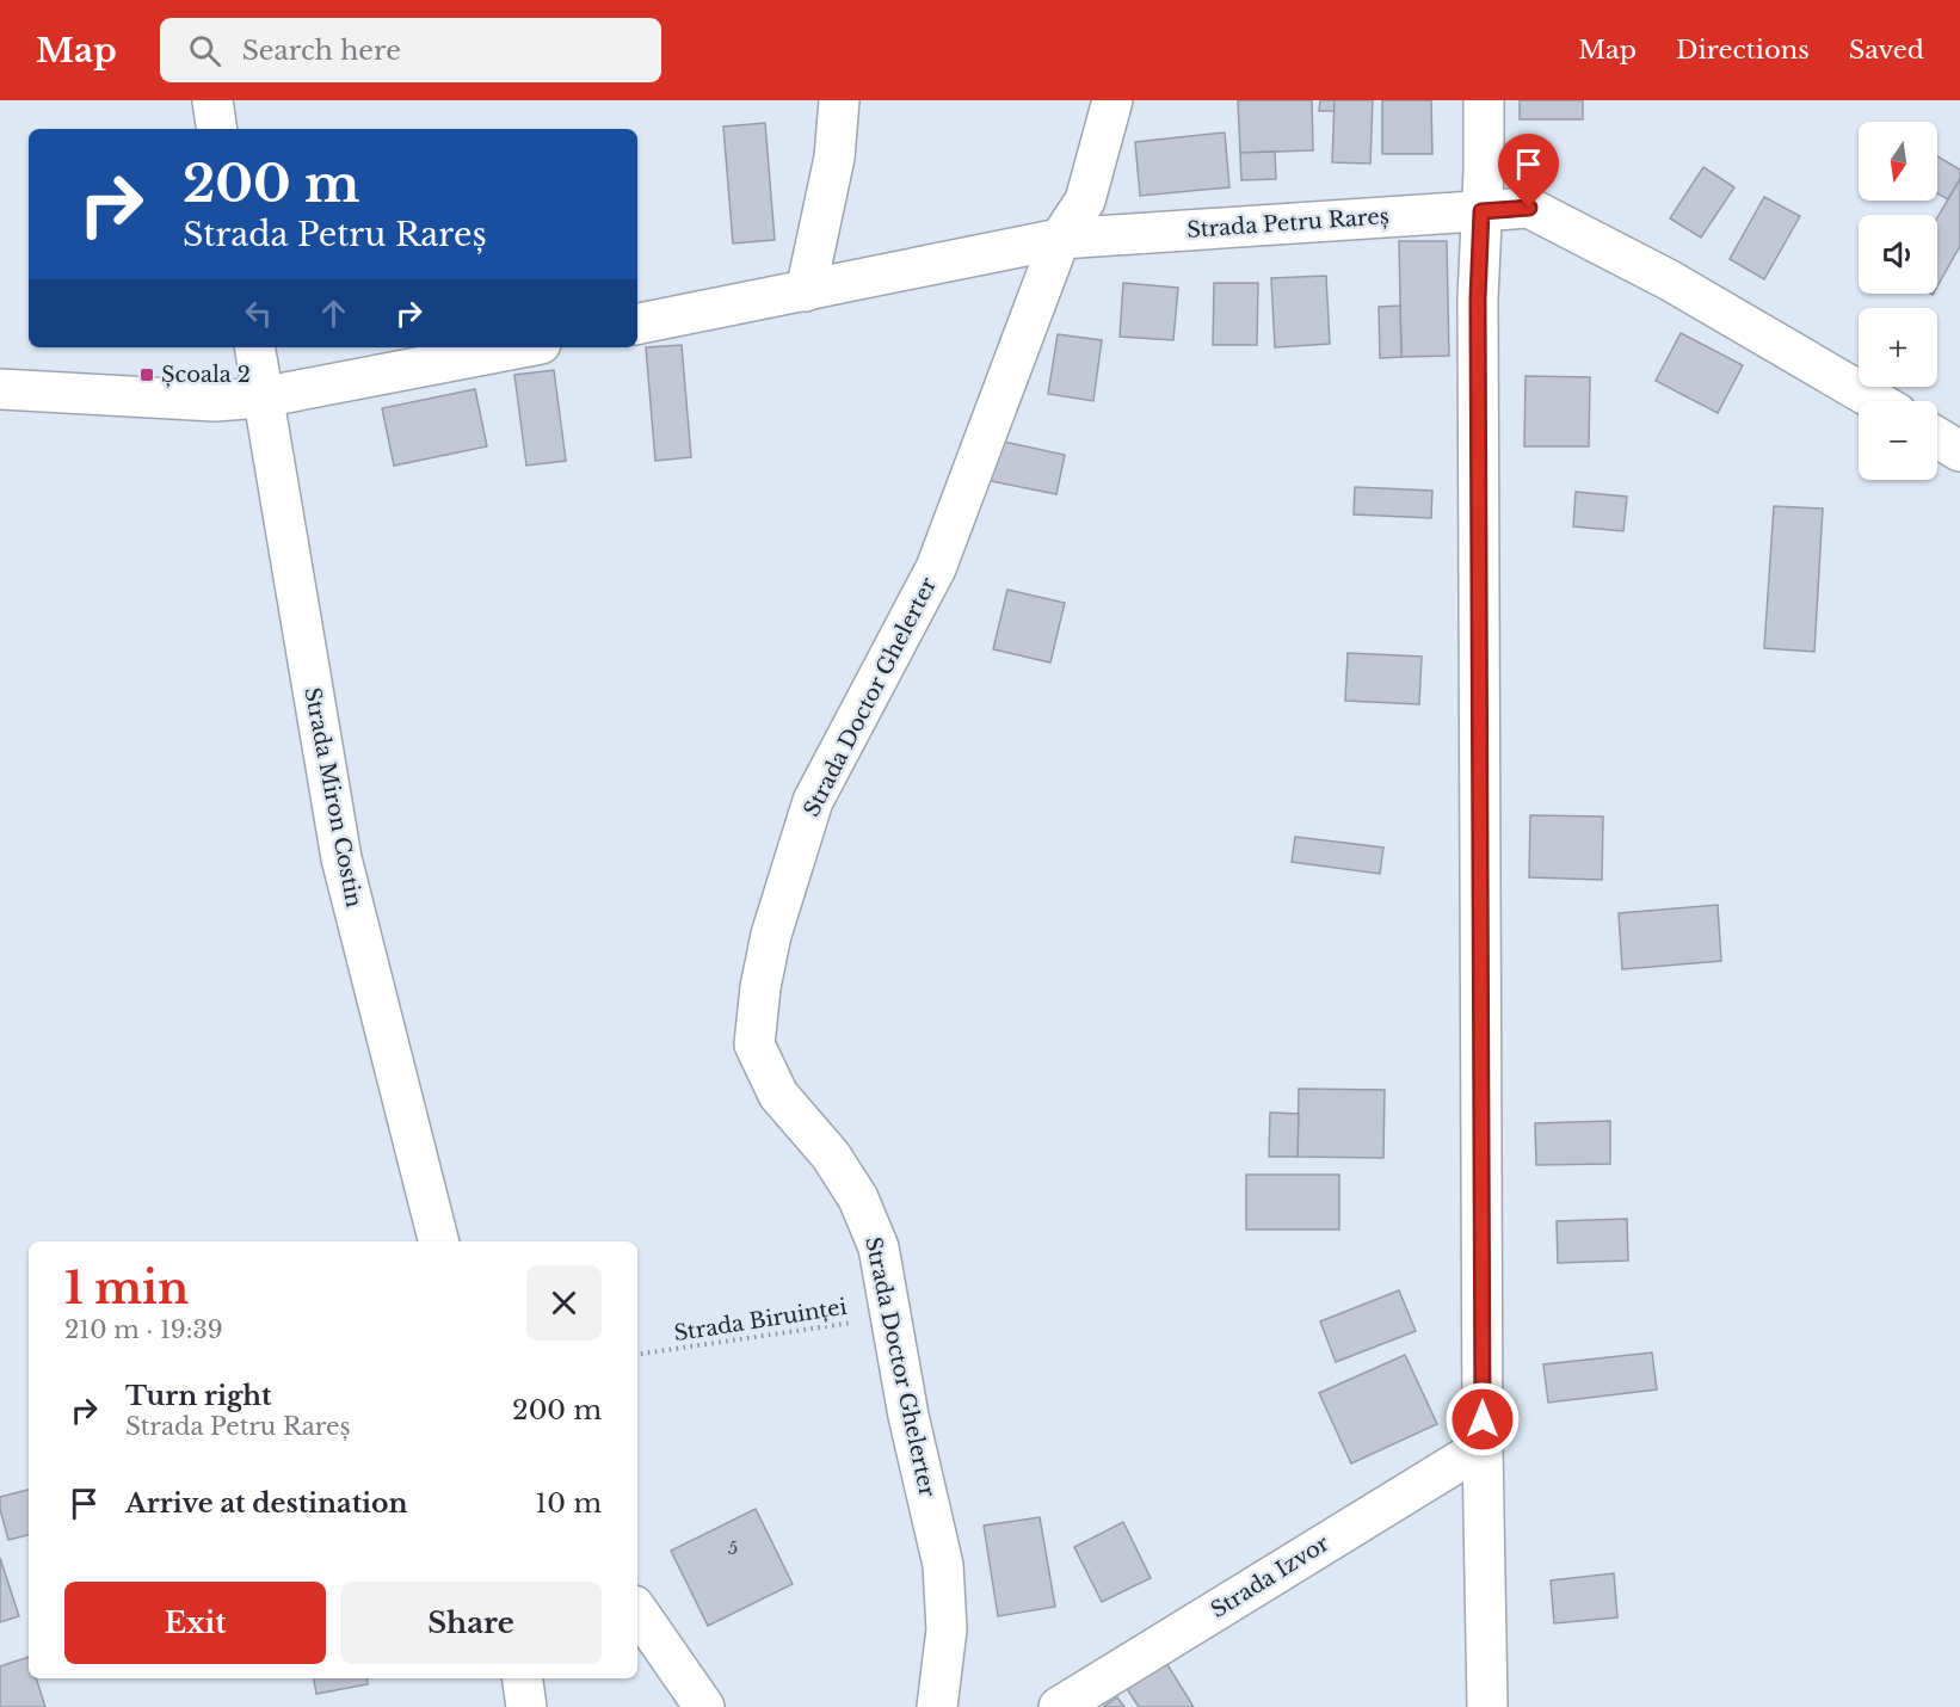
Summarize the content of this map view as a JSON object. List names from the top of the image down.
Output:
{
  "streets": {
    "street": [
      "Strada Petru Rareș",
      "Strada Doctor Ghelerter",
      "Strada Miron Costin",
      "Strada Izvor"
    ],
    "path": ["Strada Biruinței"]
  },
  "crossings": [
    ["Strada Petru Rareș", "Strada Doctor Ghelerter"],
    ["Strada Doctor Ghelerter", "Strada Biruinței"]
  ],
  "places": {
    "transit": ["Școala 2"]
  },
  "house_numbers": ["5"],
  "north": "bottom",
  "page": {
    "header": "Map",
    "search": "Search here",
    "nav": ["Map", "Directions", "Saved"],
    "map_buttons": ["+", "−"],
    "turn": ["200 m", "Strada Petru Rareș"],
    "heading": ["1 min", "210 m · 19:39"],
    "list": [
      {
        "name": "Turn right",
        "note": "Strada Petru Rareș",
        "value": "200 m"
      },
      {
        "name": "Arrive at destination",
        "value": "10 m"
      }
    ],
    "buttons": ["Exit", "Share"]
  }
}
